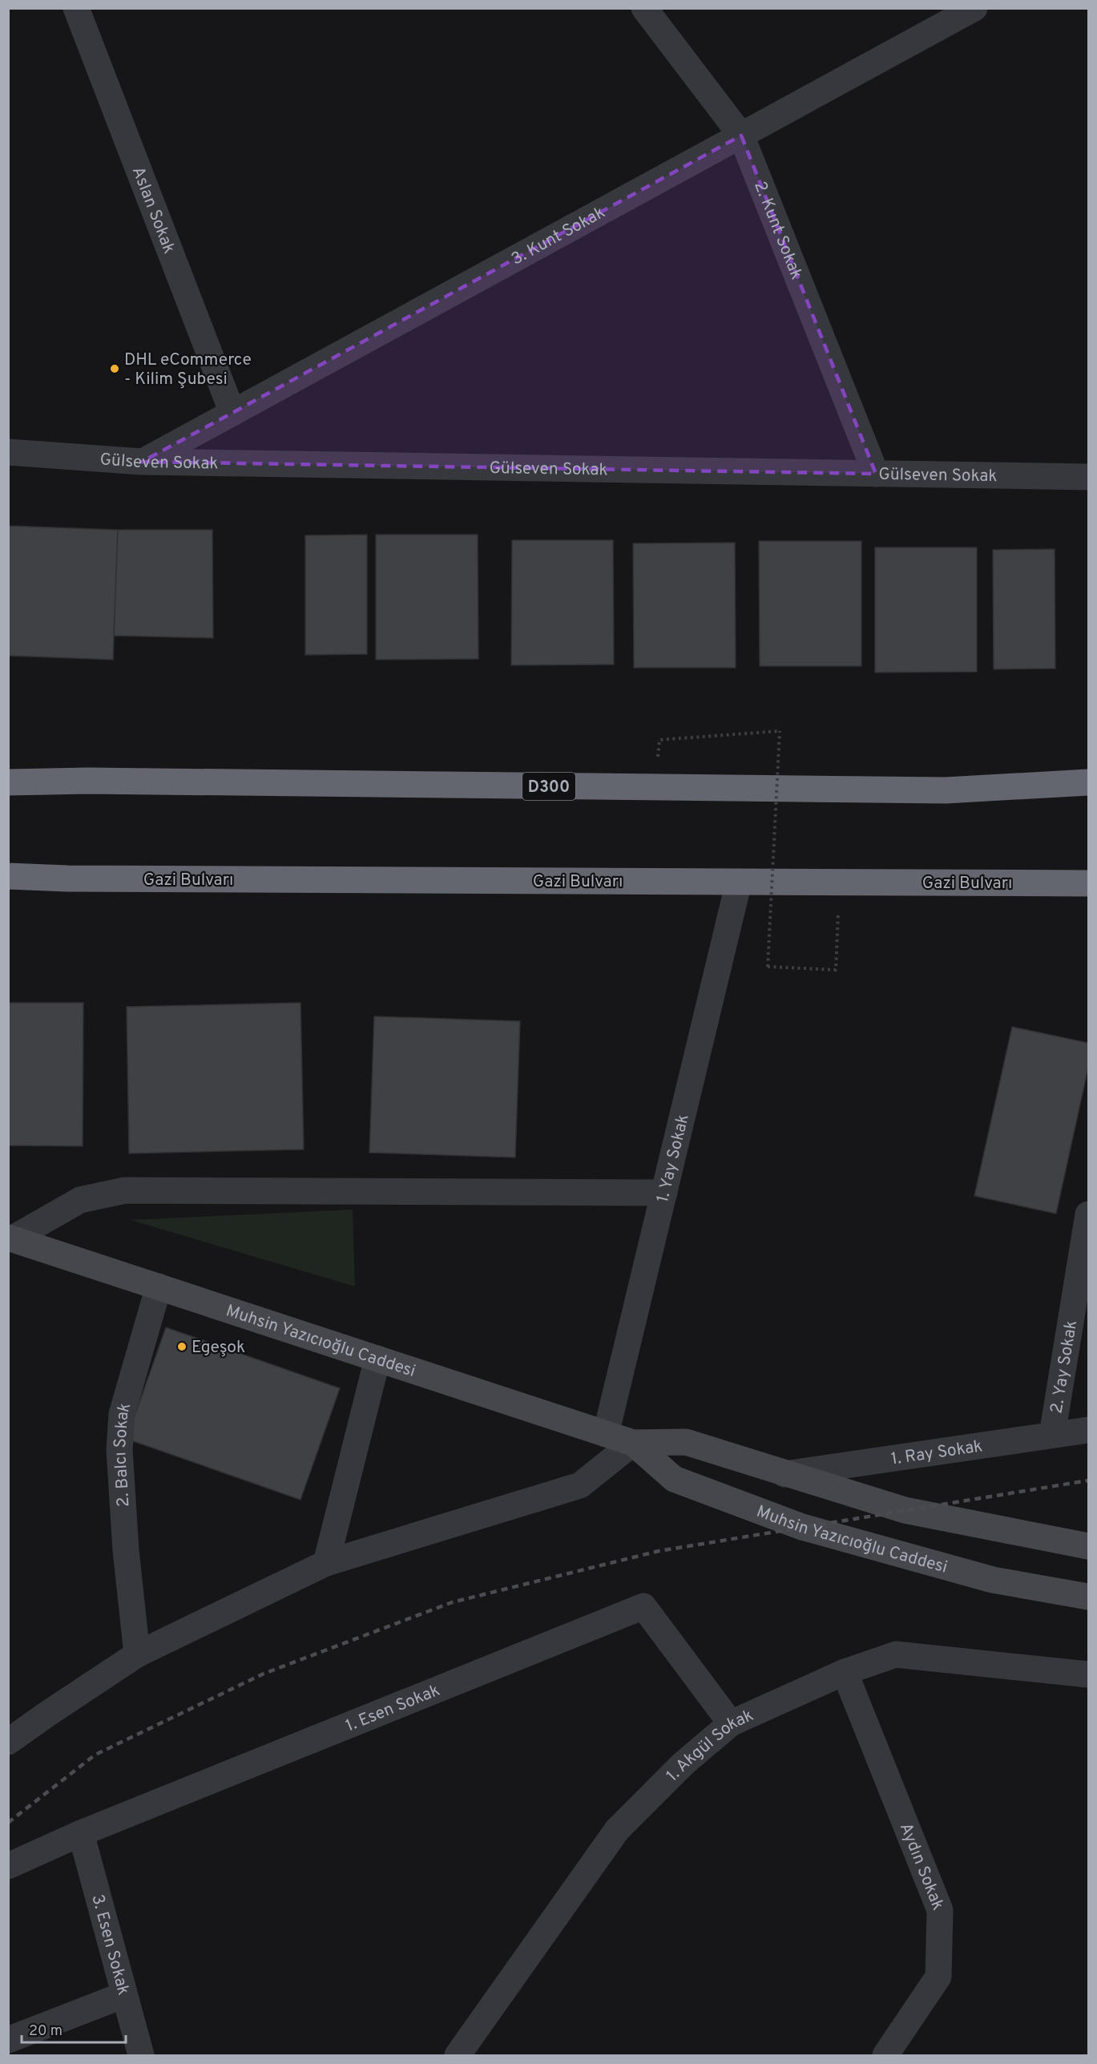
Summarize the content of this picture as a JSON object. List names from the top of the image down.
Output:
{
  "streets": {
    "highway": ["D300", "Gazi Bulvarı"],
    "street": [
      "Aslan Sokak",
      "2. Kunt Sokak",
      "3. Kunt Sokak",
      "Gülseven Sokak",
      "1. Yay Sokak",
      "Muhsin Yazıcıoğlu Caddesi",
      "2. Yay Sokak",
      "1. Ray Sokak",
      "2. Balcı Sokak",
      "1. Esen Sokak",
      "1. Akgül Sokak",
      "Aydın Sokak",
      "3. Esen Sokak"
    ]
  },
  "crossings": [
    ["Aslan Sokak", "3. Kunt Sokak"],
    ["2. Kunt Sokak", "3. Kunt Sokak"],
    ["2. Kunt Sokak", "Gülseven Sokak"],
    ["3. Kunt Sokak", "Gülseven Sokak"],
    ["Gazi Bulvarı", "1. Yay Sokak"],
    ["1. Yay Sokak", "Muhsin Yazıcıoğlu Caddesi"],
    ["Muhsin Yazıcıoğlu Caddesi", "1. Ray Sokak"],
    ["Muhsin Yazıcıoğlu Caddesi", "2. Balcı Sokak"],
    ["2. Yay Sokak", "1. Ray Sokak"],
    ["1. Esen Sokak", "1. Akgül Sokak"],
    ["1. Esen Sokak", "3. Esen Sokak"],
    ["1. Akgül Sokak", "Aydın Sokak"]
  ],
  "places": ["DHL eCommerce - Kilim Şubesi", "Egeşok"],
  "scale_bar": "20 m"
}
